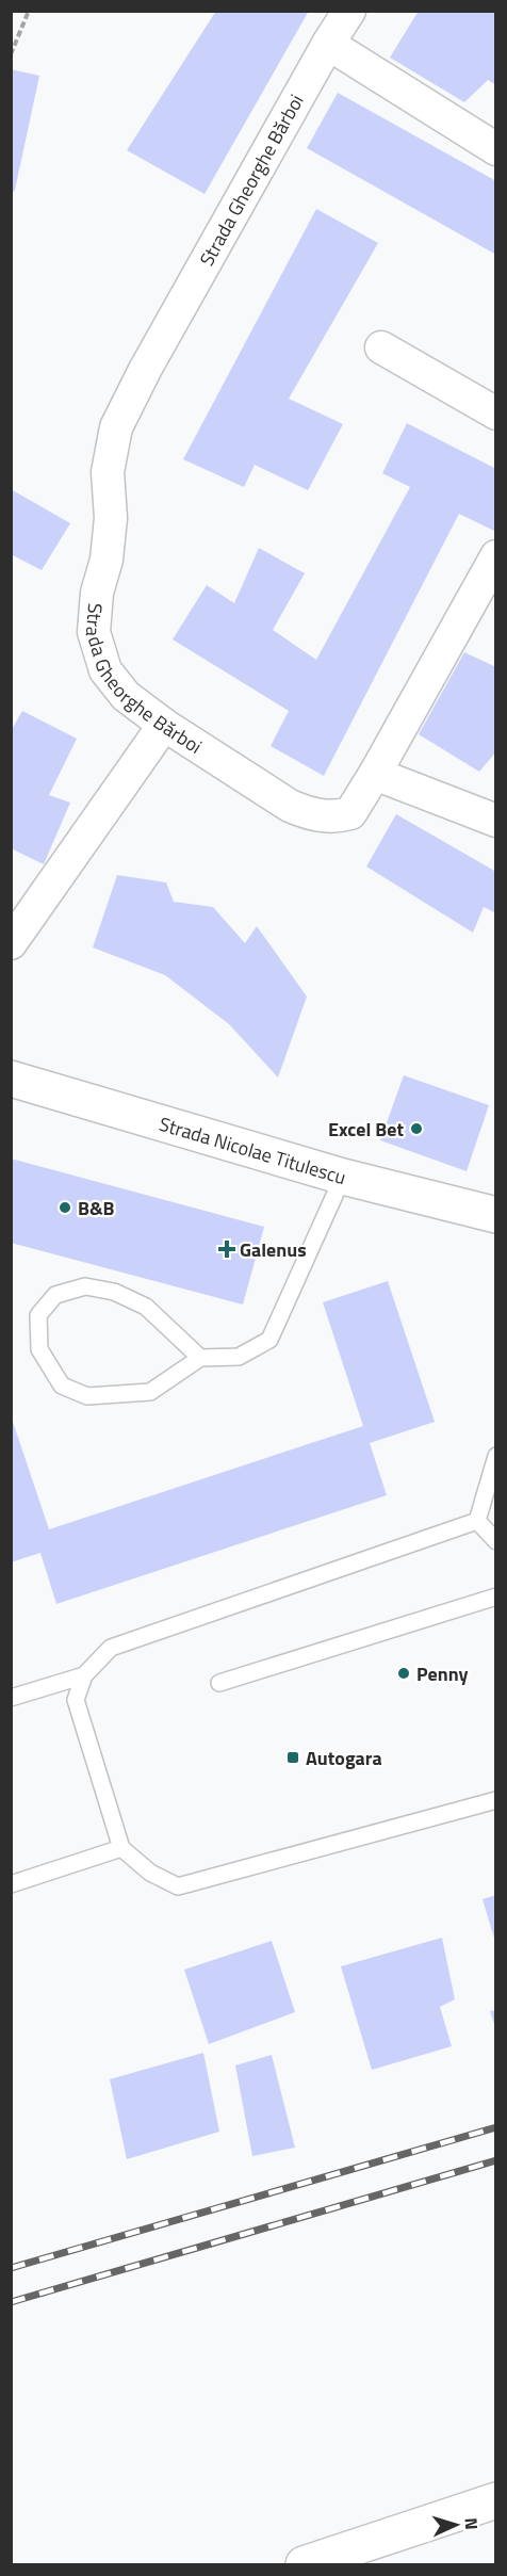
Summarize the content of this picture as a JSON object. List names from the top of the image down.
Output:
{
  "streets": {
    "main road": ["Strada Nicolae Titulescu"],
    "street": ["Strada Gheorghe Bărboi"]
  },
  "places": {
    "other": ["Excel Bet", "B&B", "Penny"],
    "health": ["Galenus"],
    "transit": ["Autogara"]
  },
  "north": "right"
}
